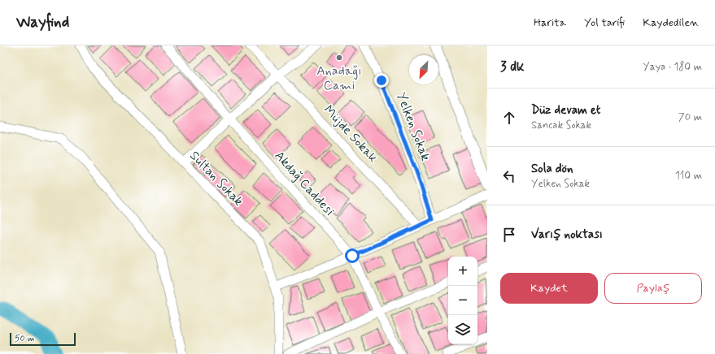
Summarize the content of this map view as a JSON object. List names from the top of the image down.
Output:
{
  "streets": {
    "street": [
      "Yelken Sokak",
      "Müjde Sokak",
      "Sultan Sokak",
      "Akdağ Caddesi"
    ]
  },
  "places": ["Anadağı Cami"],
  "scale_bar": "50 m",
  "north": "bottom left",
  "page": {
    "header": "Wayfind",
    "nav": ["Harita", "Yol tarifi", "Kaydedilen"],
    "heading": ["3 dk", "Yaya · 180 m"],
    "list": [
      ["Düz devam et", "Sancak Sokak", "70 m"],
      ["Sola dön", "Yelken Sokak", "110 m"],
      "Varış noktası"
    ],
    "map_buttons": ["+", "−"],
    "buttons": ["Kaydet", "Paylaş"],
    "scale": "50 m"
  }
}
